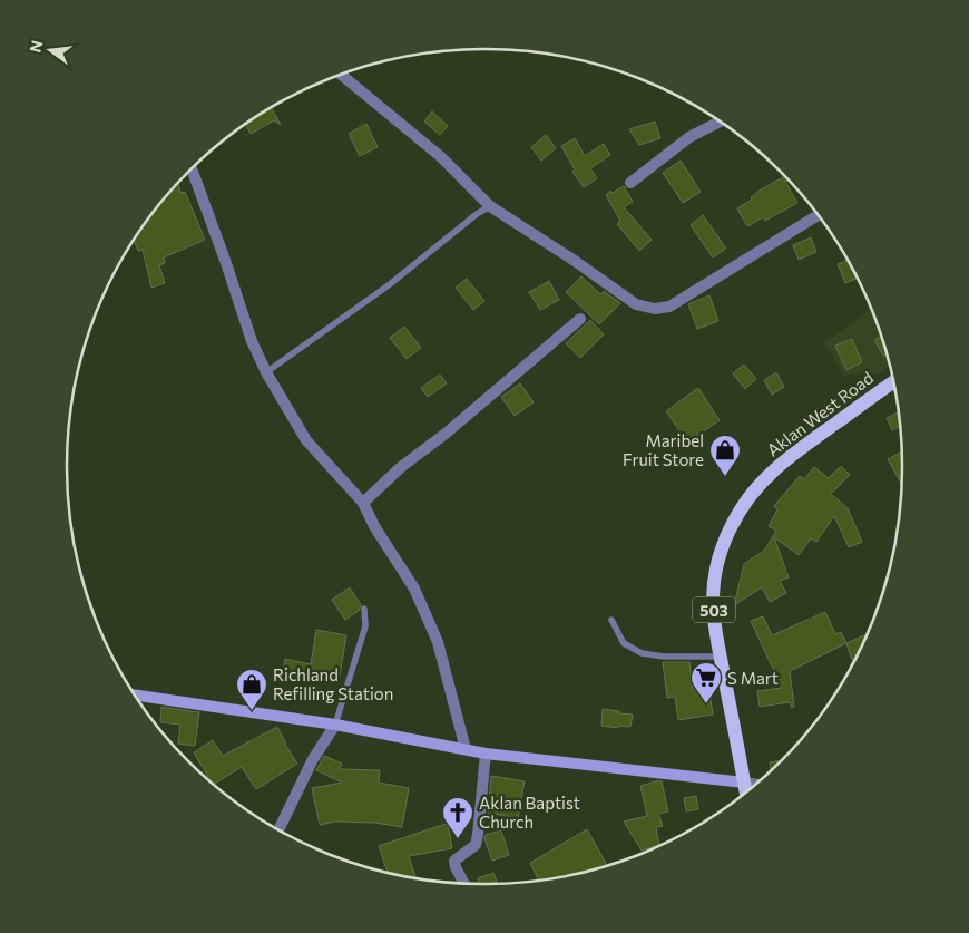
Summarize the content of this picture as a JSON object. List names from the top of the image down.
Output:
{
  "streets": {
    "main road": ["Aklan West Road", "503"]
  },
  "places": {
    "shop": ["Maribel Fruit Store", "Richland Refilling Station"],
    "supermarket": ["S Mart"],
    "church": ["Aklan Baptist Church"]
  },
  "north": "left"
}
